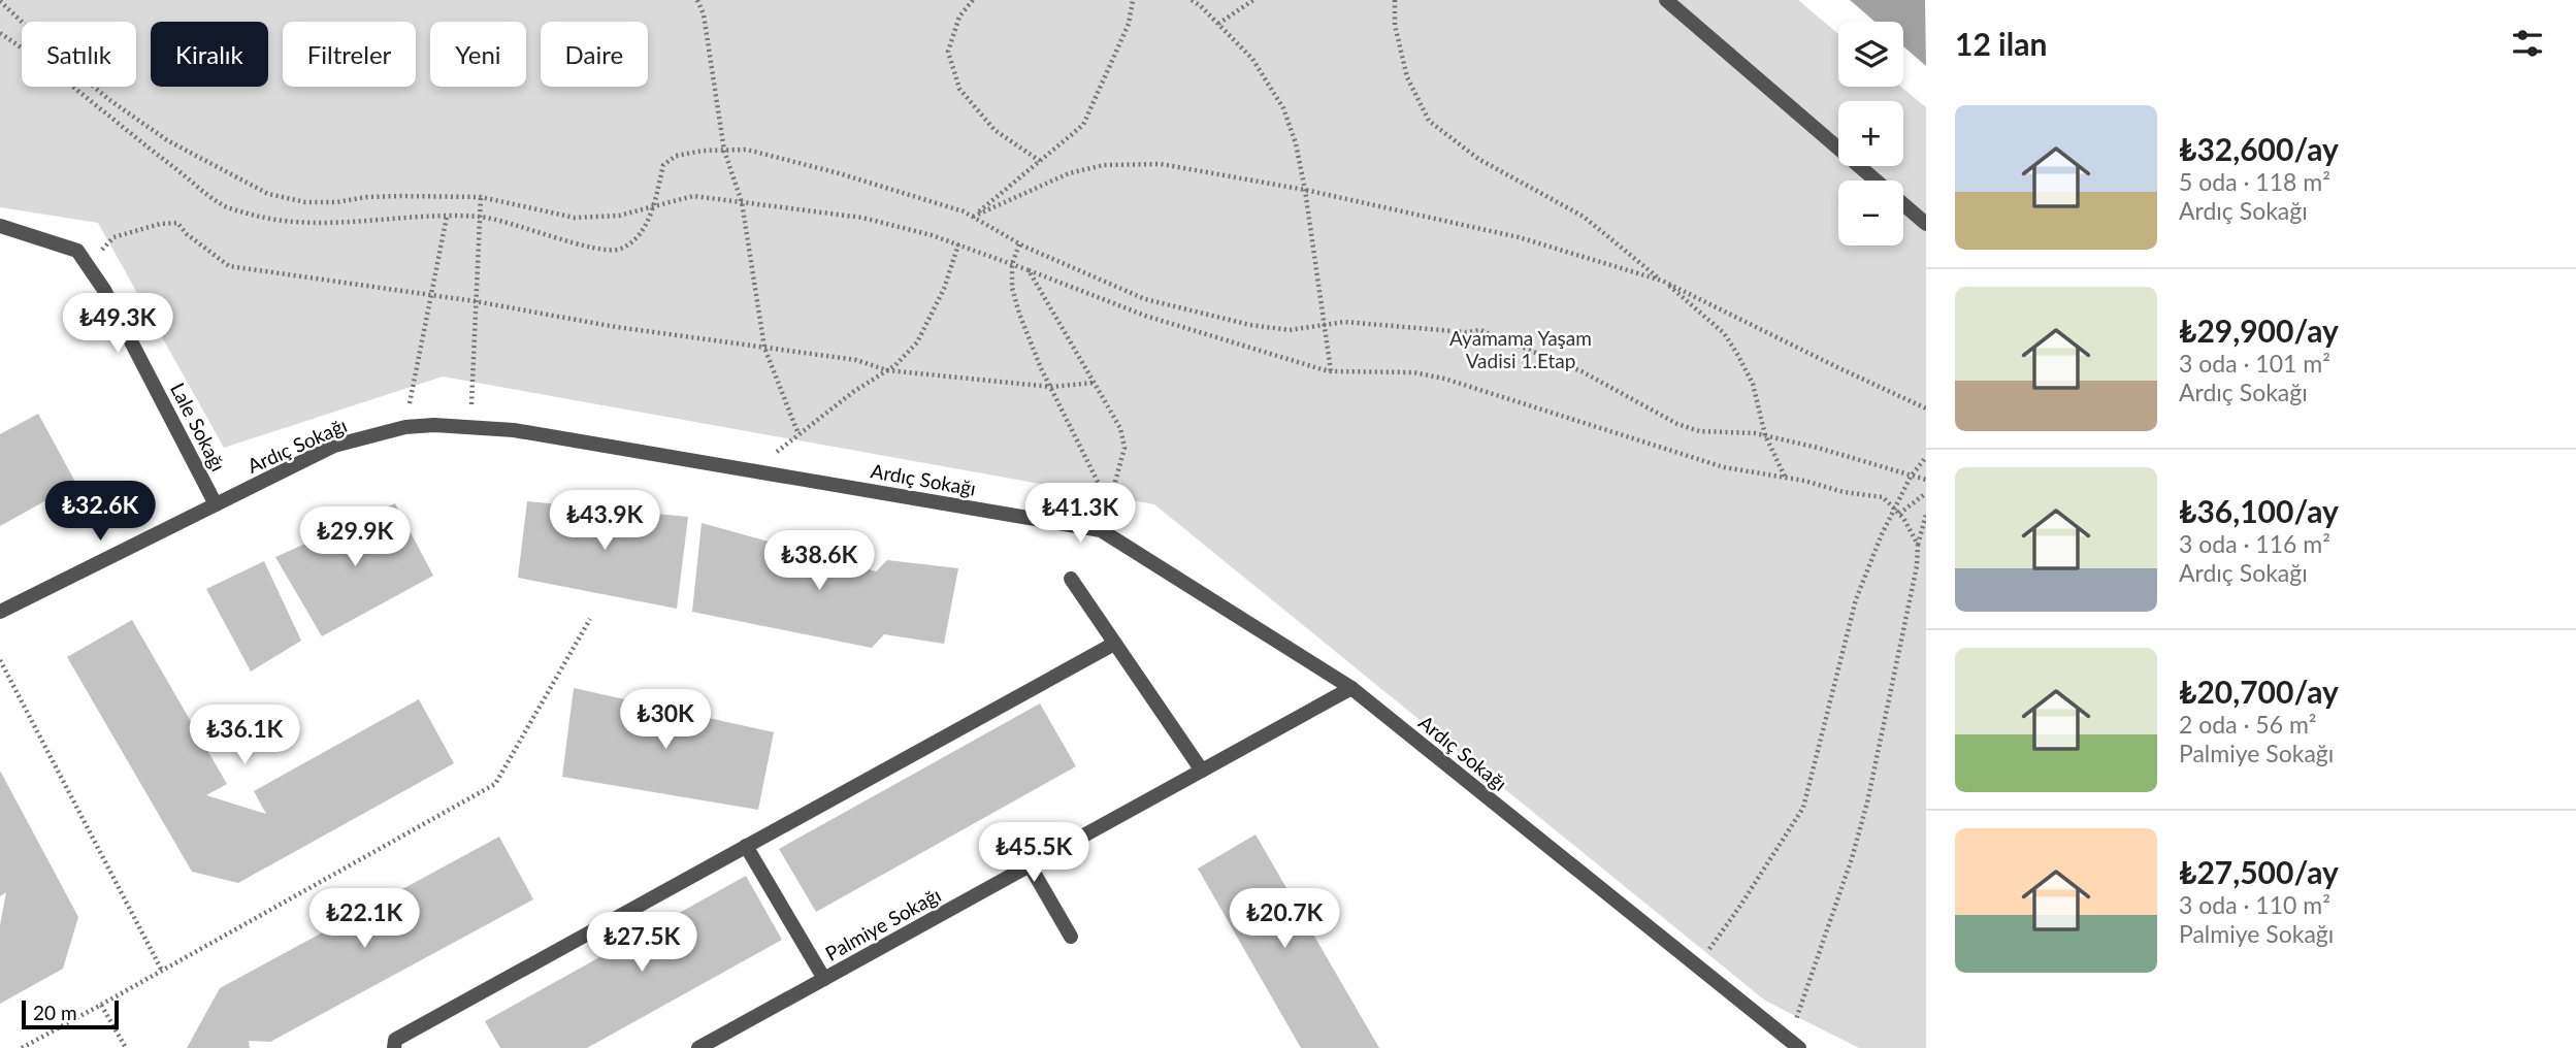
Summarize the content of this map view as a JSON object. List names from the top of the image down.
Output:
{
  "streets": {
    "street": ["Lale Sokağı", "Ardıç Sokağı", "Palmiye Sokağı"]
  },
  "crossings": [
    ["Lale Sokağı", "Ardıç Sokağı"],
    ["Ardıç Sokağı", "Palmiye Sokağı"]
  ],
  "parks": ["Ayamama Yaşam Vadisi 1.Etap"],
  "scale_bar": "20 m",
  "page": {
    "heading": "12 ilan",
    "map_buttons": ["+", "−"],
    "chip": [
      "Satılık",
      "Kiralık",
      "Filtreler",
      "Yeni",
      "Daire"
    ],
    "list": [
      {
        "name": "₺32,600/ay",
        "note": "5 oda · 118 m² · Ardıç Sokağı"
      },
      {
        "name": "₺29,900/ay",
        "note": "3 oda · 101 m² · Ardıç Sokağı"
      },
      {
        "name": "₺36,100/ay",
        "note": "3 oda · 116 m² · Ardıç Sokağı"
      },
      {
        "name": "₺20,700/ay",
        "note": "2 oda · 56 m² · Palmiye Sokağı"
      },
      {
        "name": "₺27,500/ay",
        "note": "3 oda · 110 m² · Palmiye Sokağı"
      }
    ],
    "price": [
      "₺49.3K",
      "₺32.6K",
      "₺41.3K",
      "₺43.9K",
      "₺29.9K",
      "₺38.6K",
      "₺30K",
      "₺36.1K",
      "₺45.5K",
      "₺22.1K",
      "₺20.7K",
      "₺27.5K"
    ],
    "scale": "20 m"
  }
}
